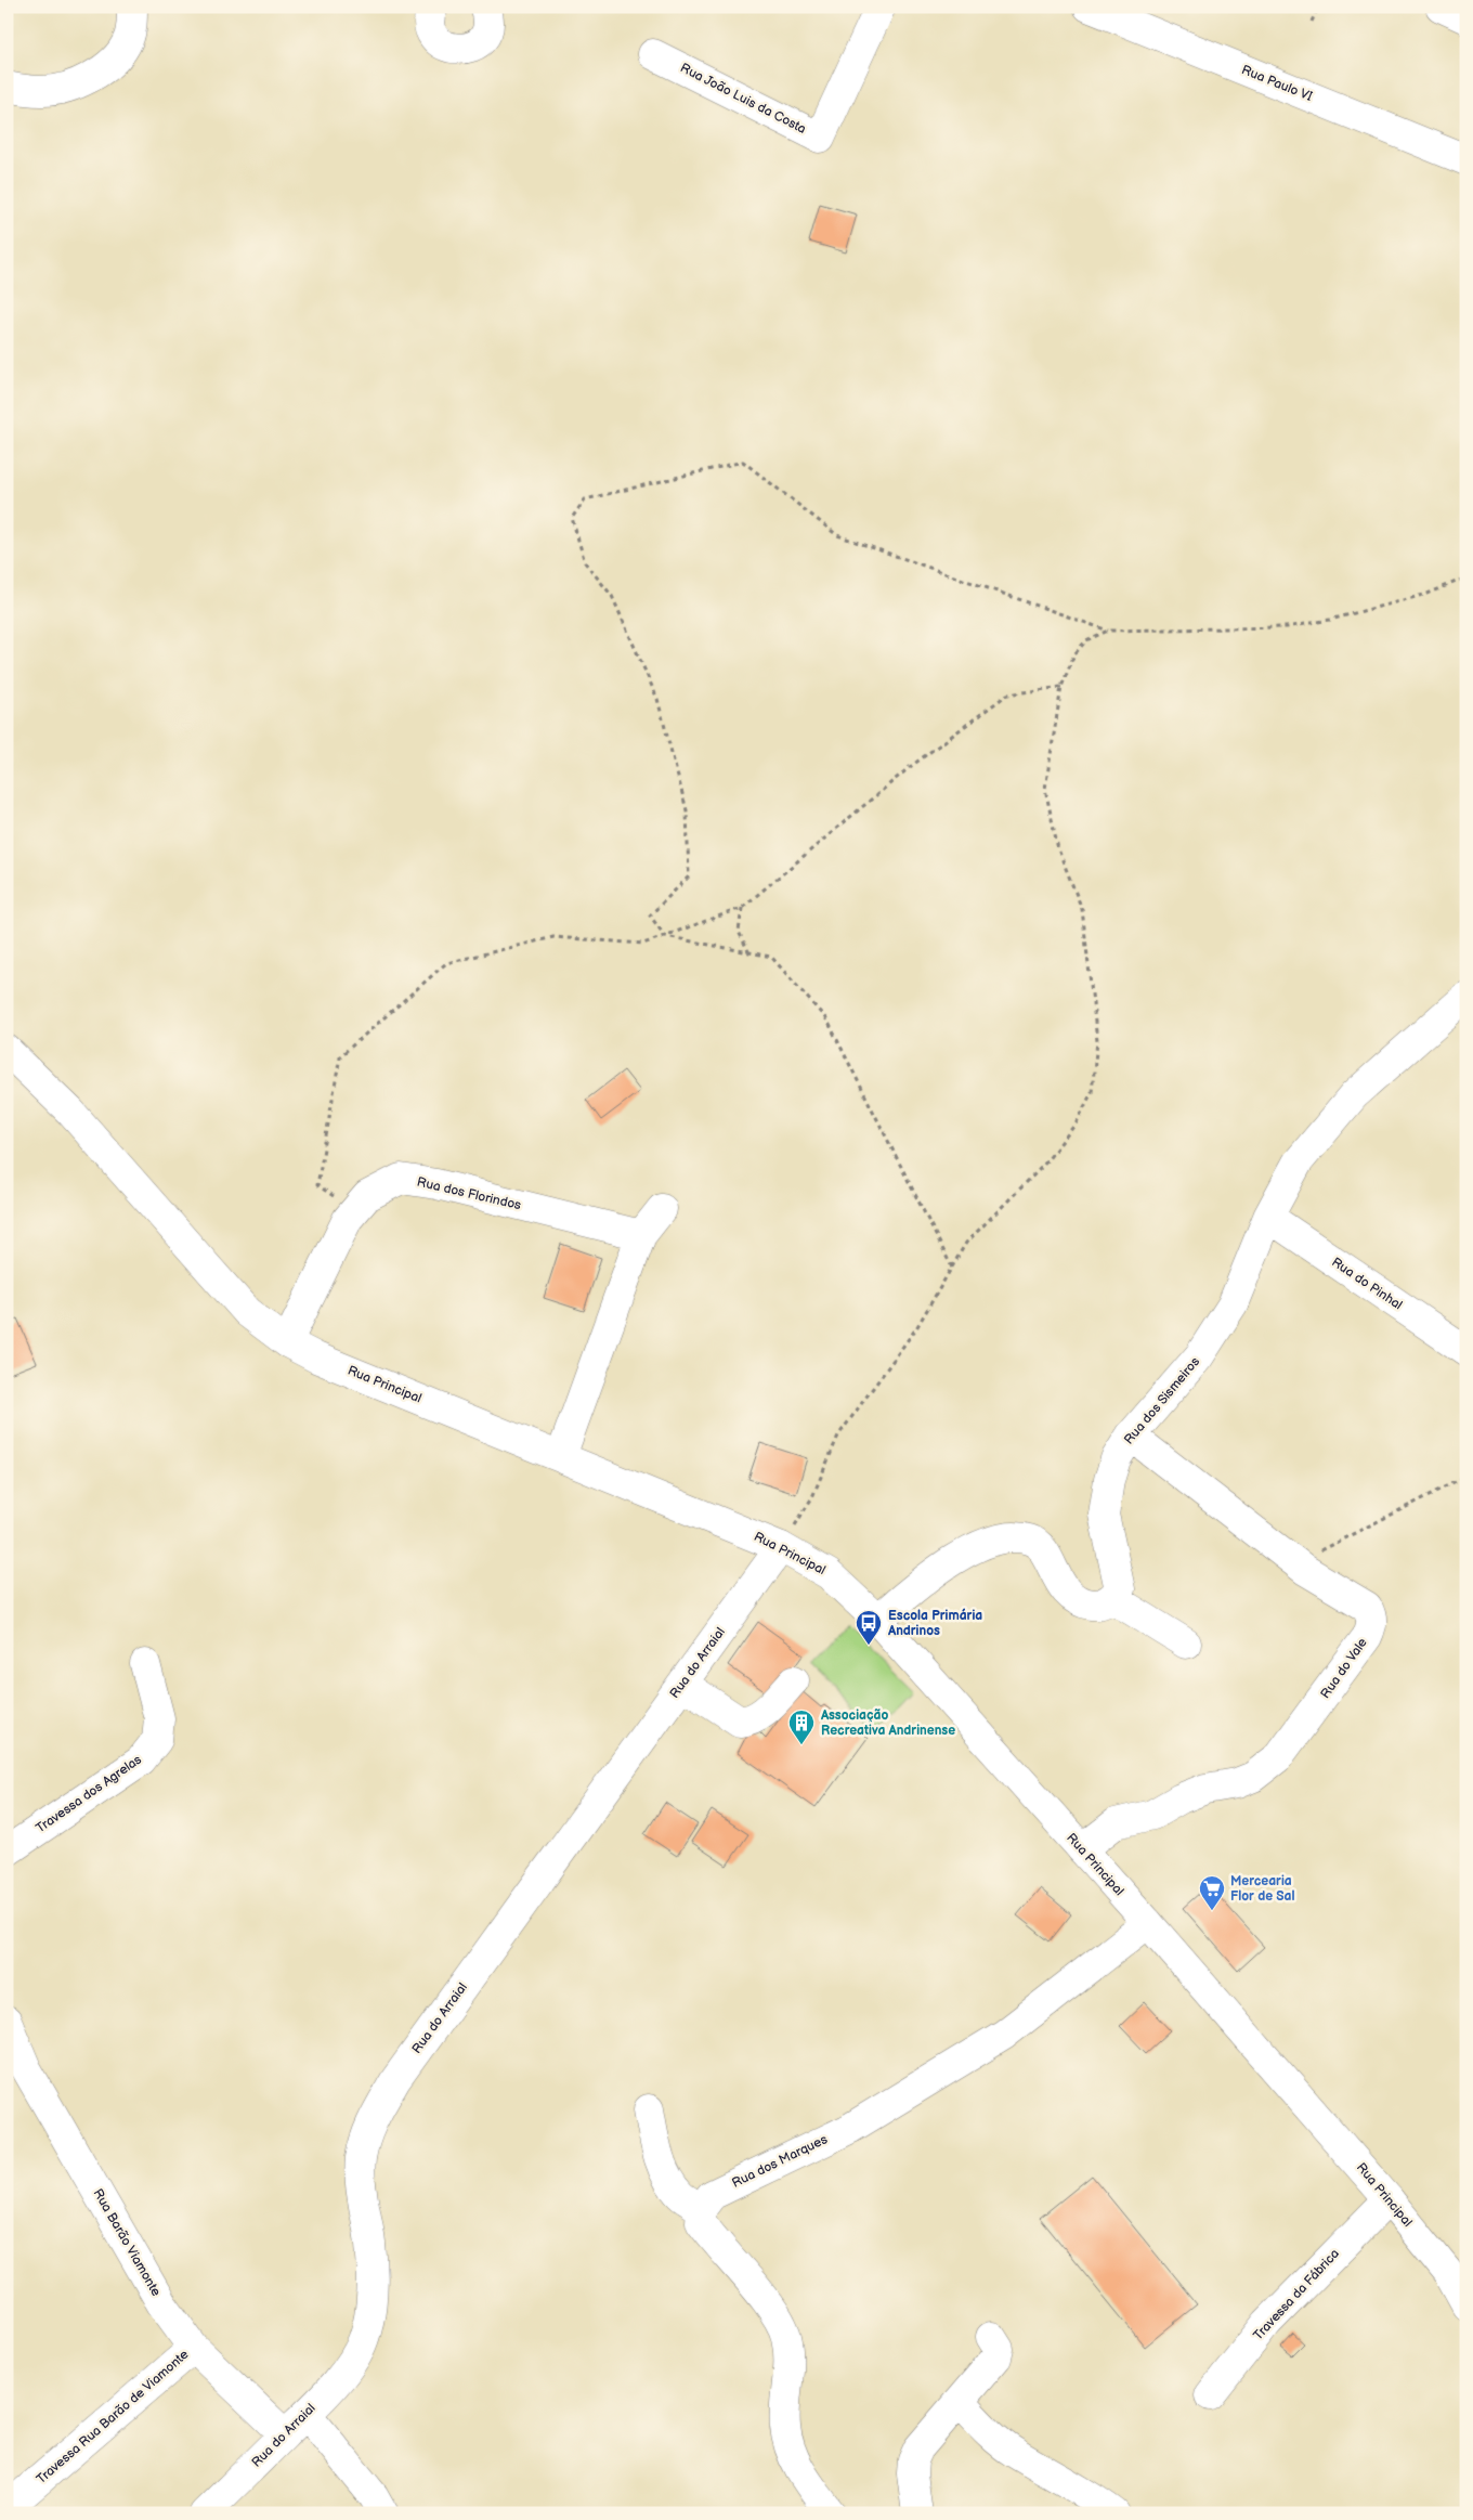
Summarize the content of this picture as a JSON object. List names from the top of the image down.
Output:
{
  "streets": {
    "street": [
      "Rua Paulo VI",
      "Rua João Luis da Costa",
      "Rua dos Florindos",
      "Rua do Pinhal",
      "Rua Principal",
      "Rua dos Sismeiros",
      "Rua do Arraial",
      "Rua do Vale",
      "Travessa dos Agrelas",
      "Rua dos Marques",
      "Rua Barão Viamonte",
      "Travessa da Fábrica",
      "Travessa Rua Barão de Viamonte"
    ]
  },
  "crossings": [
    ["Rua dos Florindos", "Rua Principal"],
    ["Rua do Pinhal", "Rua dos Sismeiros"],
    ["Rua Principal", "Rua do Arraial"],
    ["Rua Principal", "Rua do Vale"],
    ["Rua Principal", "Rua dos Marques"],
    ["Rua Principal", "Travessa da Fábrica"],
    ["Rua dos Sismeiros", "Rua do Vale"],
    ["Rua do Arraial", "Rua Barão Viamonte"],
    ["Rua Barão Viamonte", "Travessa Rua Barão de Viamonte"]
  ],
  "places": {
    "bus stop": ["Escola Primária Andrinos"],
    "building": ["Associação Recreativa Andrinense"],
    "supermarket": ["Mercearia Flor de Sal"]
  }
}
